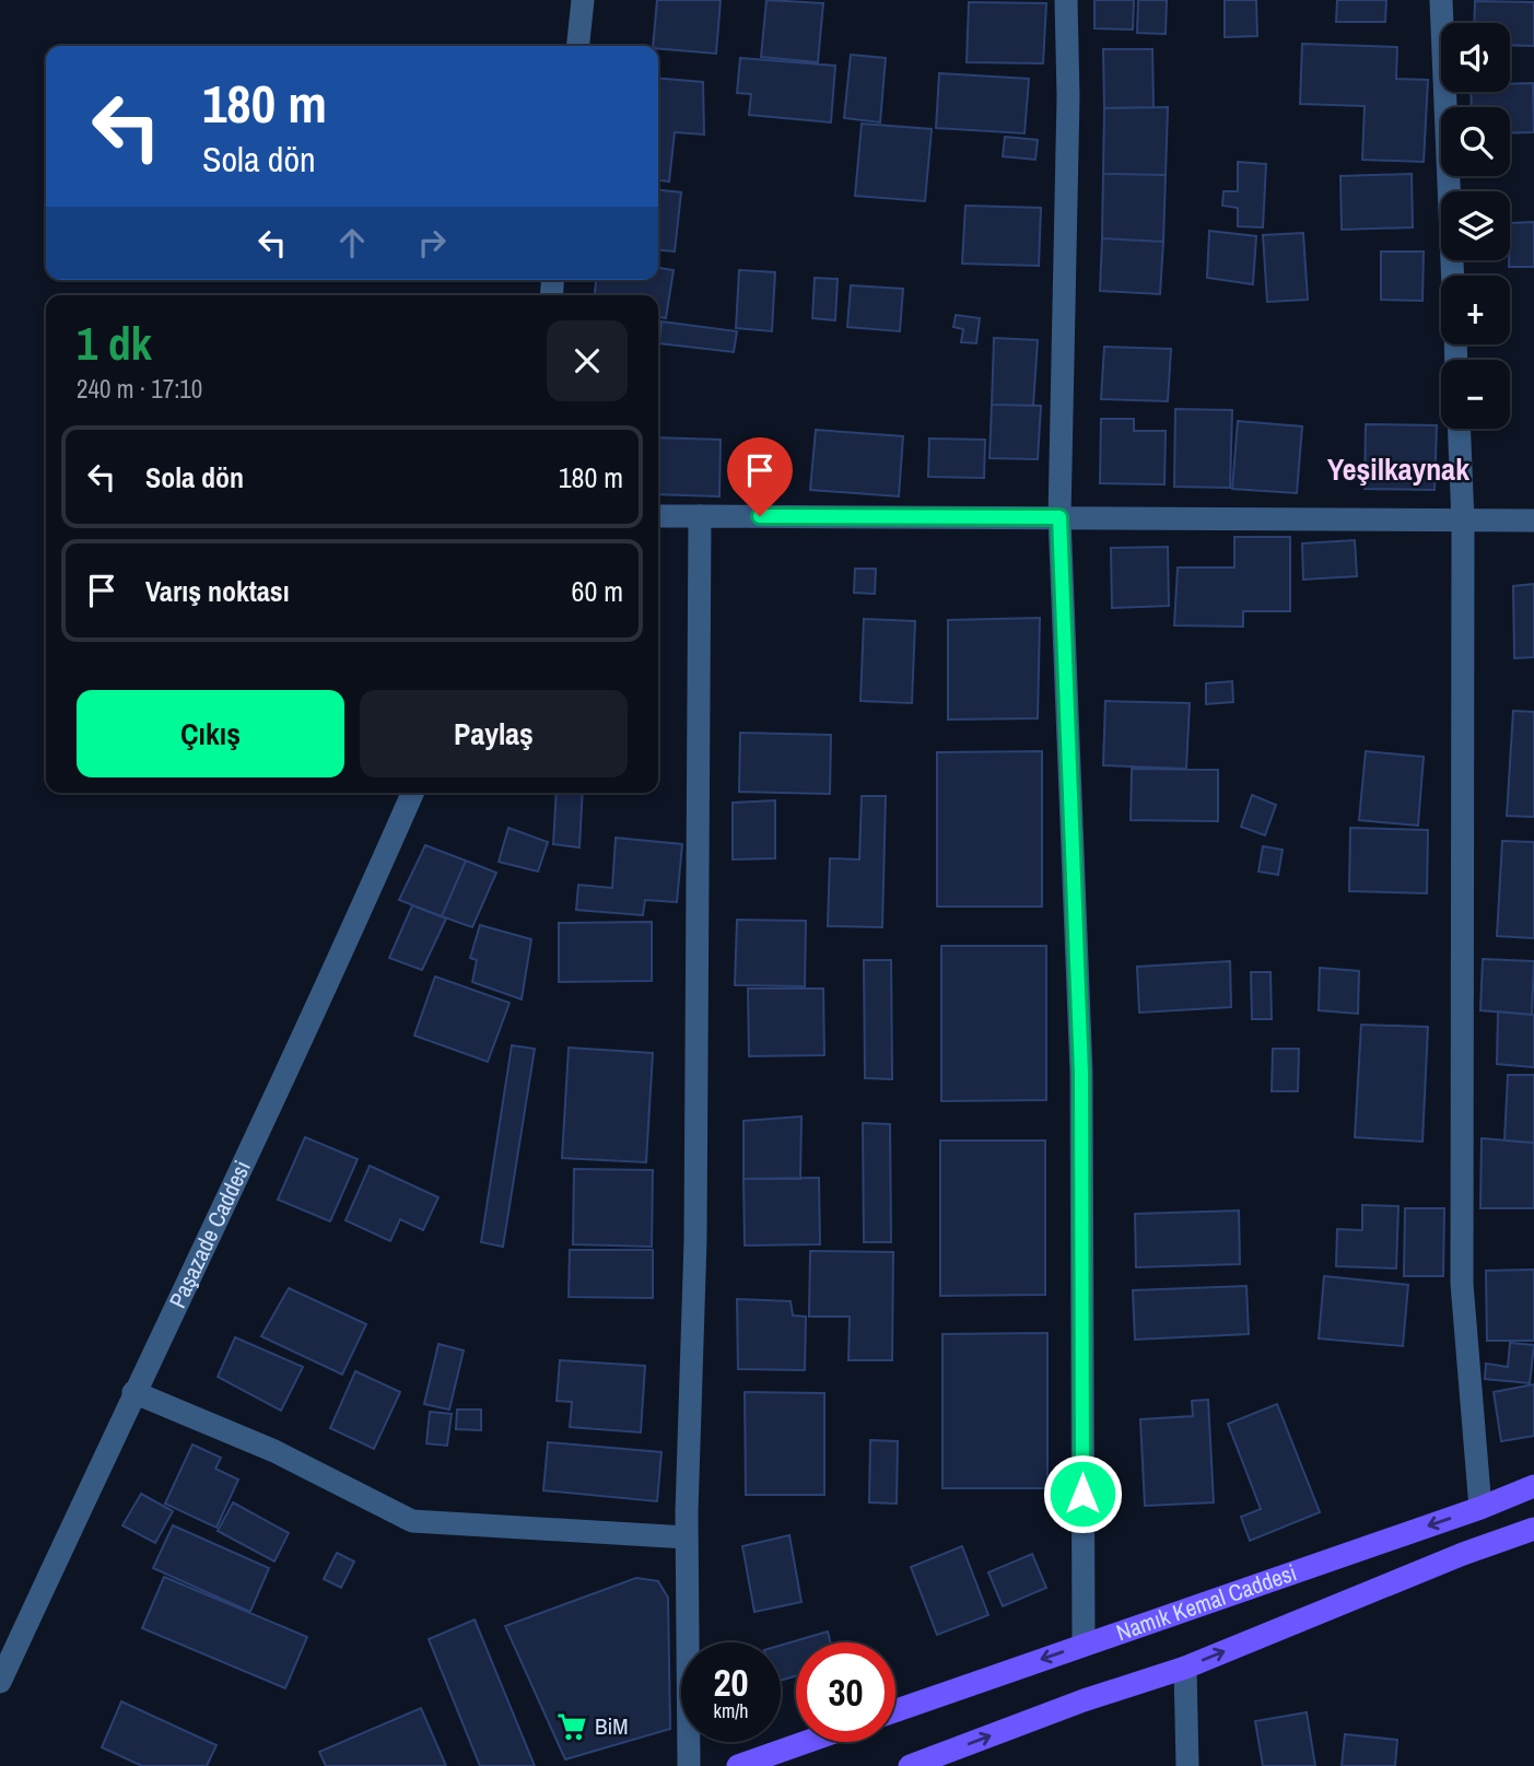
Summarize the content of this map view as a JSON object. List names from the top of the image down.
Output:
{
  "streets": {
    "main road": ["Namık Kemal Caddesi"],
    "street": ["Paşazade Caddesi"]
  },
  "districts": ["Yeşilkaynak"],
  "places": {
    "supermarket": ["BiM"]
  },
  "page": {
    "map_buttons": ["+", "−"],
    "turn": ["180 m", "Sola dön"],
    "heading": ["1 dk", "240 m · 17:10"],
    "list": [
      {
        "name": "Sola dön",
        "value": "180 m"
      },
      {
        "name": "Varış noktası",
        "value": "60 m"
      }
    ],
    "buttons": ["Çıkış", "Paylaş"],
    "speed": "20 km/h",
    "limit": "30"
  }
}
